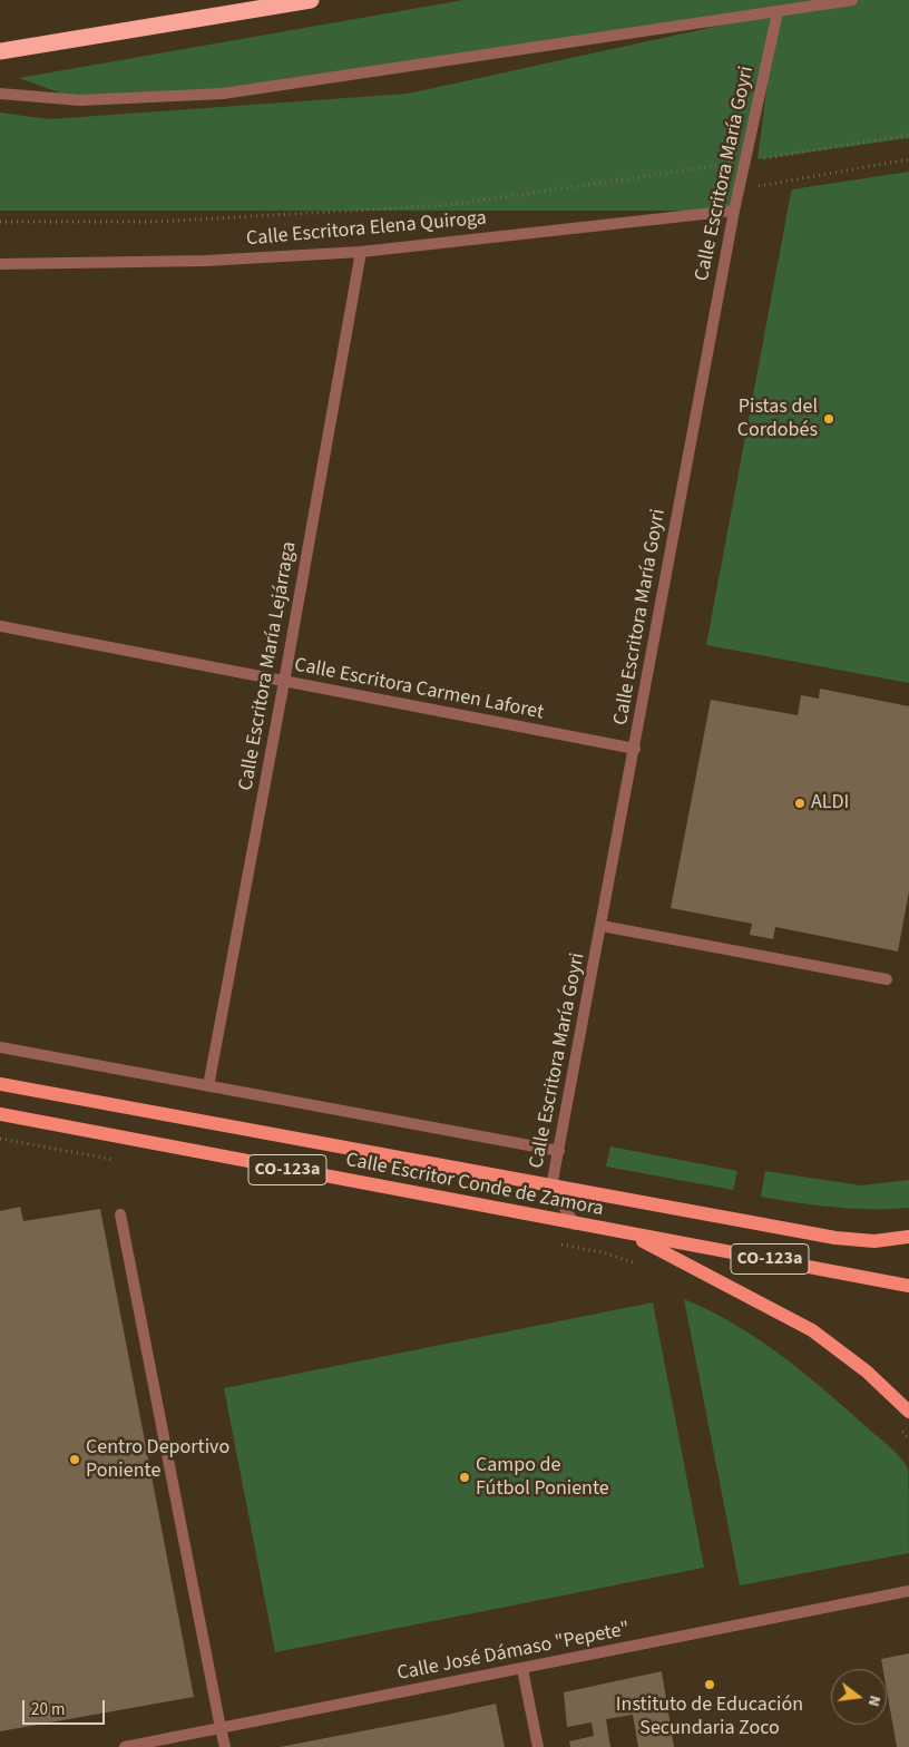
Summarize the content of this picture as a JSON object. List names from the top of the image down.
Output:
{
  "streets": {
    "main road": ["CO-123a", "Calle Escritor Conde de Zamora"],
    "street": [
      "Calle Escritora María Goyri",
      "Calle Escritora Elena Quiroga",
      "Calle Escritora María Lejárraga",
      "Calle Escritora Carmen Laforet",
      "Calle José Dámaso \"Pepete\""
    ]
  },
  "crossings": [
    ["Calle Escritora María Goyri", "Calle Escritora Elena Quiroga"],
    ["Calle Escritora María Goyri", "Calle Escritora Carmen Laforet"],
    ["Calle Escritora María Goyri", "Calle Escritor Conde de Zamora"],
    ["Calle Escritora Elena Quiroga", "Calle Escritora María Lejárraga"],
    ["Calle Escritora María Lejárraga", "Calle Escritora Carmen Laforet"]
  ],
  "places": [
    "Pistas del Cordobés",
    "ALDI",
    "Centro Deportivo Poniente",
    "Campo de Fútbol Poniente",
    "Instituto de Educación Secundaria Zoco"
  ],
  "scale_bar": "20 m",
  "north": "right"
}
